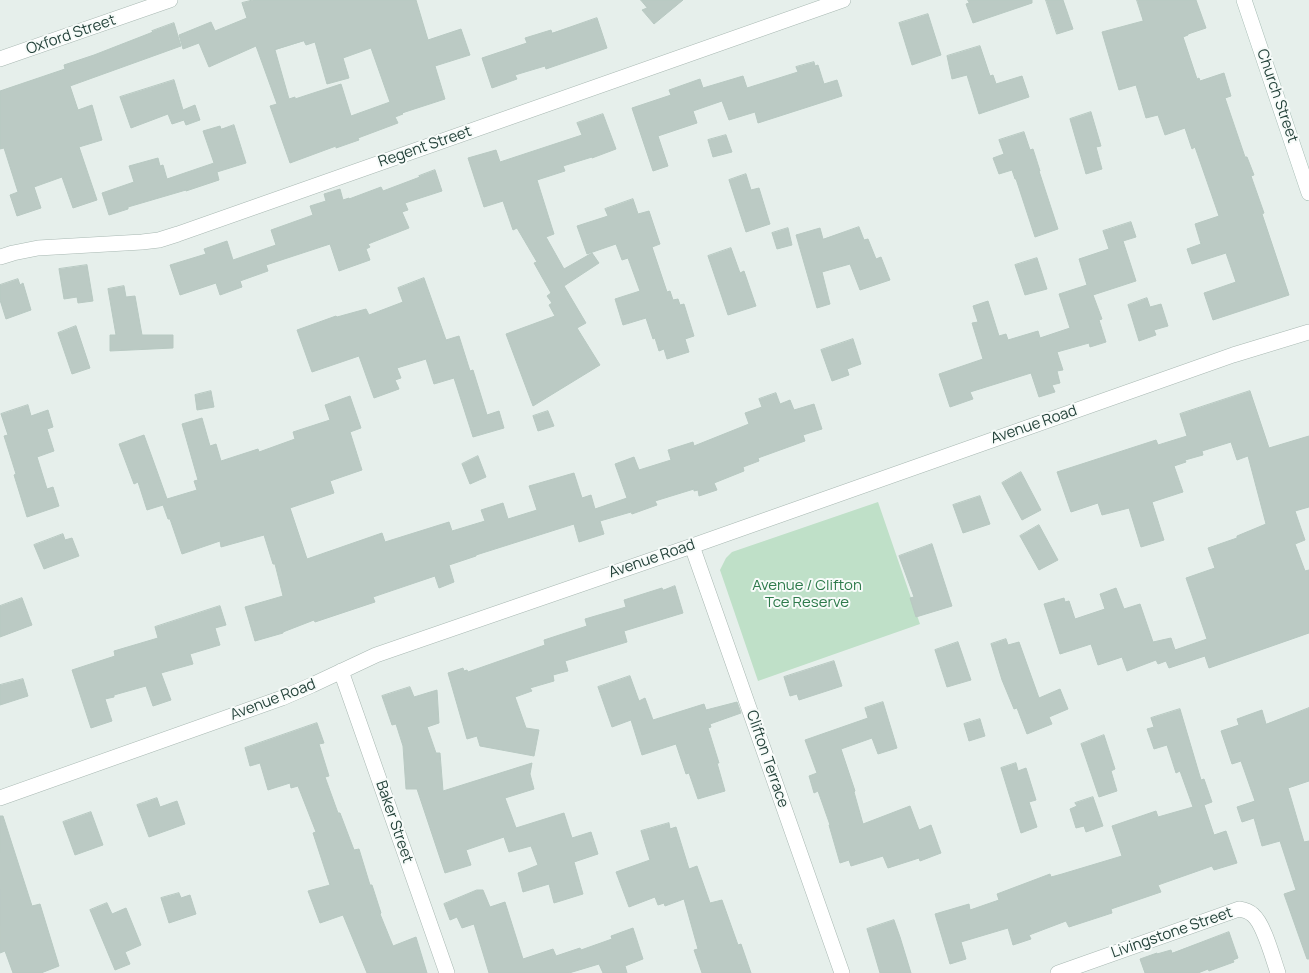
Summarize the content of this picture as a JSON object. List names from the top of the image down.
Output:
{
  "streets": {
    "street": [
      "Oxford Street",
      "Church Street",
      "Regent Street",
      "Avenue Road",
      "Clifton Terrace",
      "Baker Street",
      "Livingstone Street"
    ]
  },
  "crossings": [
    ["Avenue Road", "Clifton Terrace"],
    ["Avenue Road", "Baker Street"]
  ],
  "parks": ["Avenue / Clifton Tce Reserve"]
}
